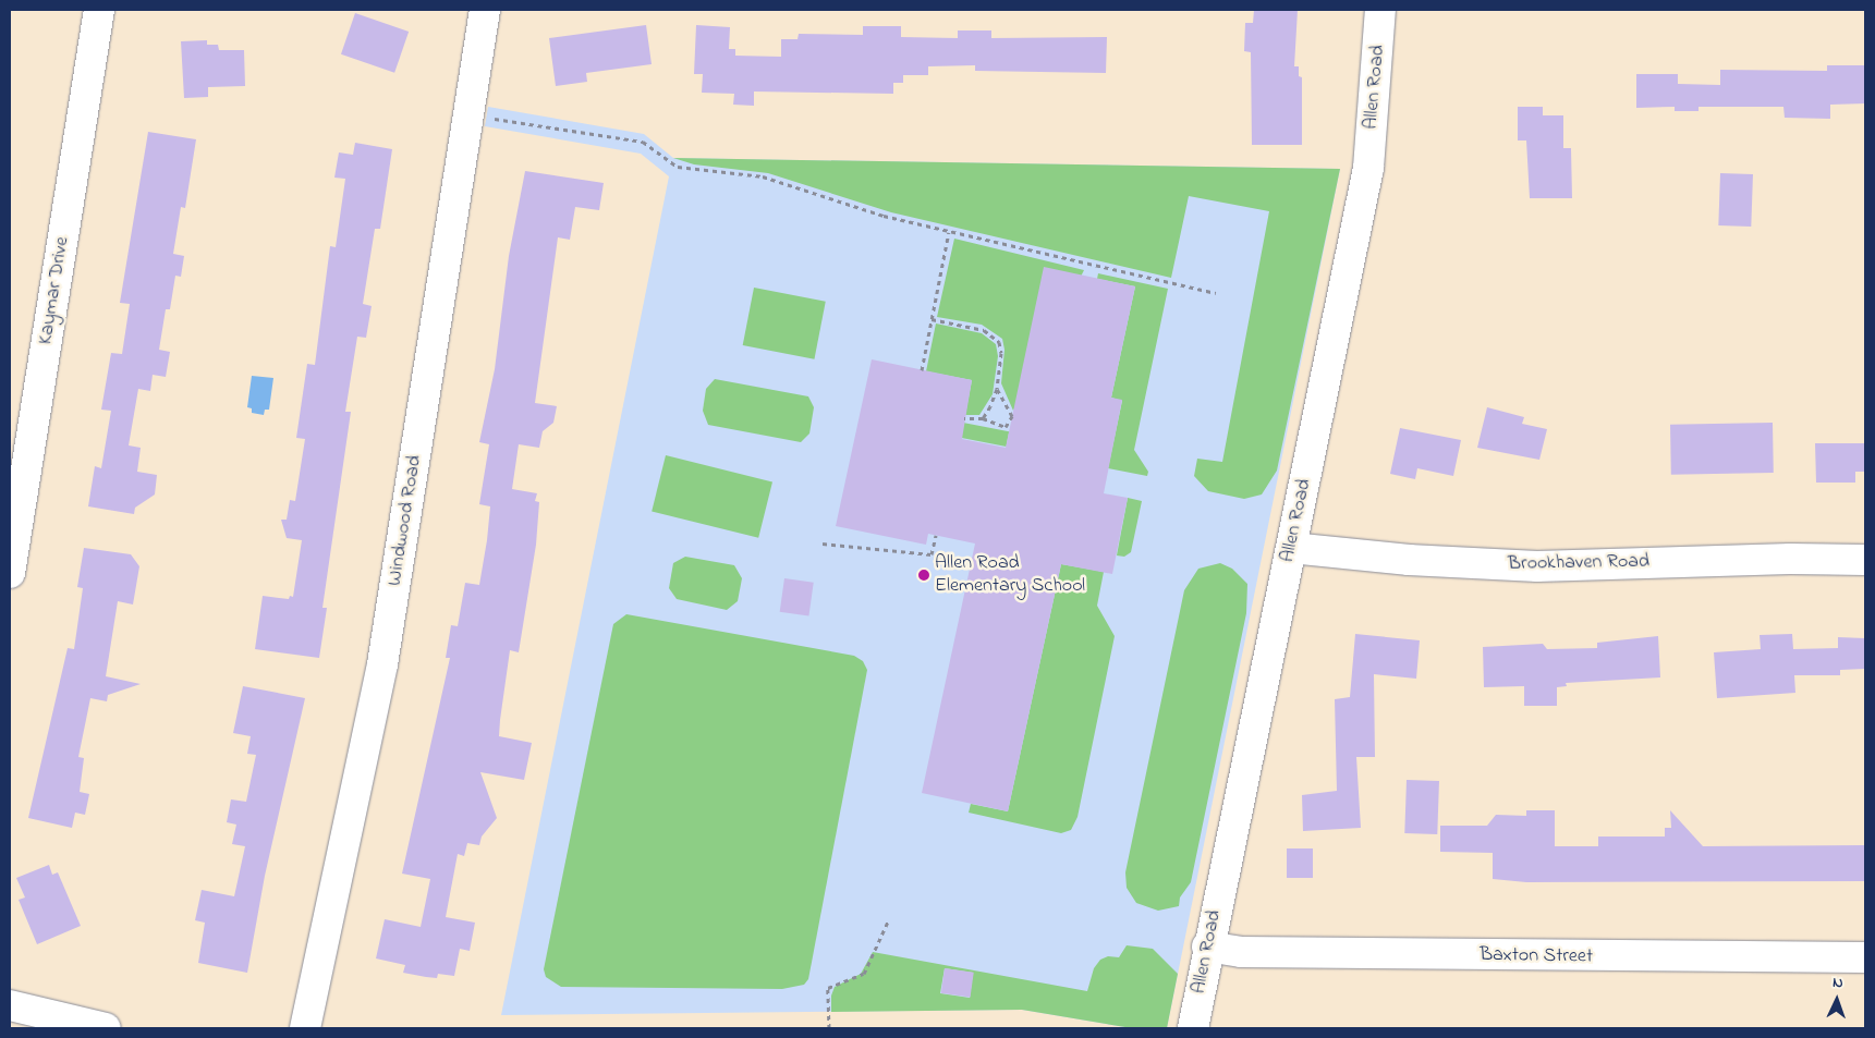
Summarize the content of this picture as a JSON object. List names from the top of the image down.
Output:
{
  "streets": {
    "street": [
      "Allen Road",
      "Kaymar Drive",
      "Windwood Road",
      "Brookhaven Road",
      "Baxton Street"
    ]
  },
  "crossings": [
    ["Allen Road", "Brookhaven Road"],
    ["Allen Road", "Baxton Street"]
  ],
  "places": ["Allen Road Elementary School"],
  "north": "top"
}
